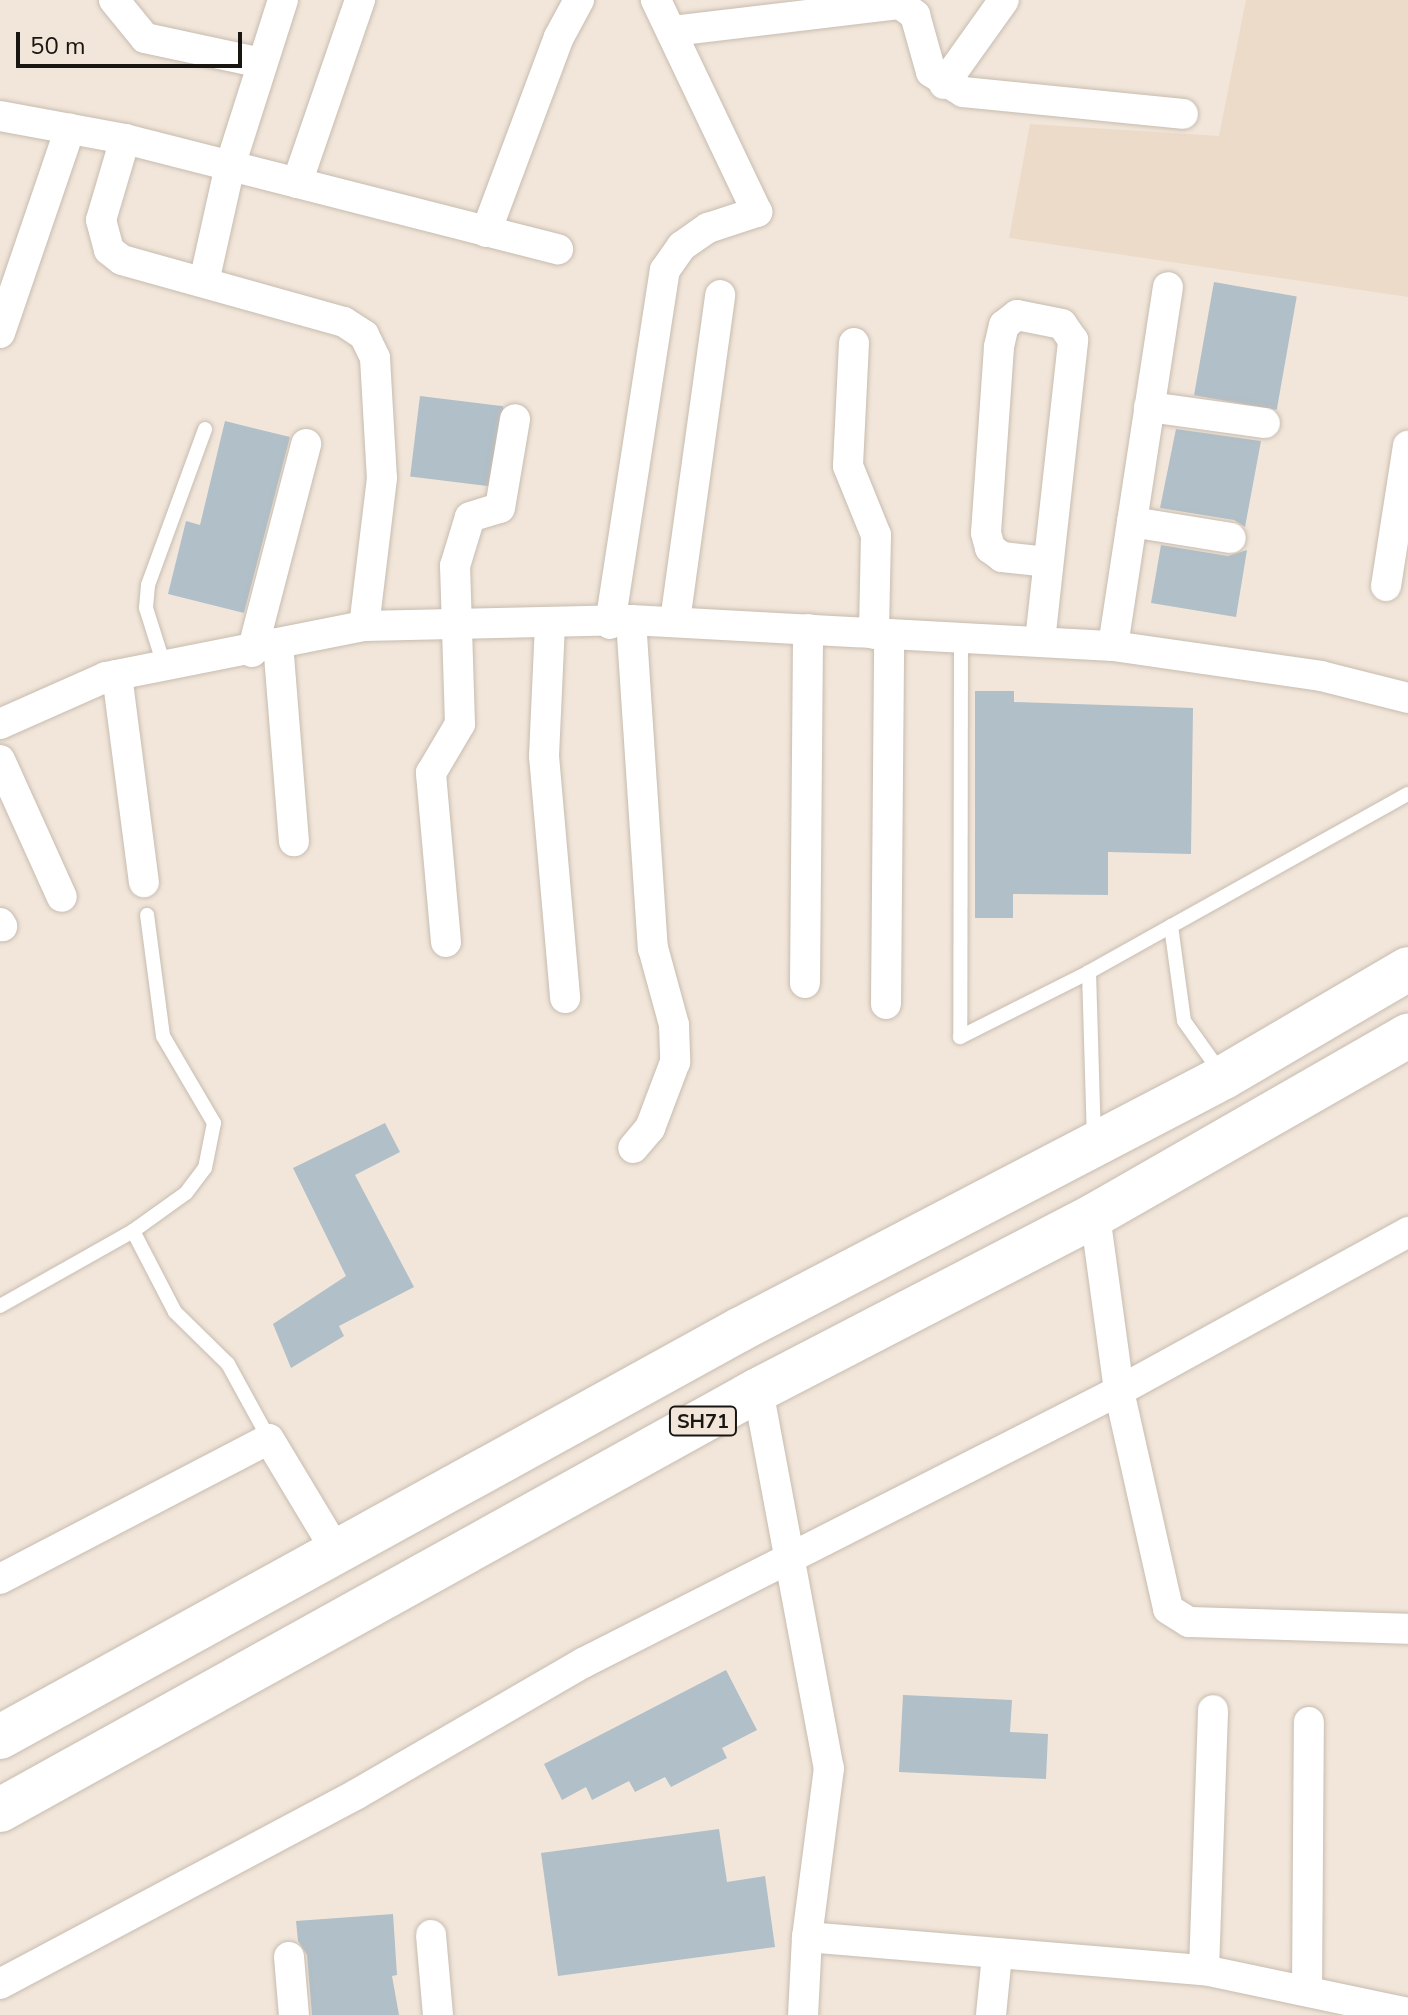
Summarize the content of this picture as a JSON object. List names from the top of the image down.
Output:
{
  "streets": {
    "main road": ["SH71"]
  },
  "scale_bar": "50 m"
}
